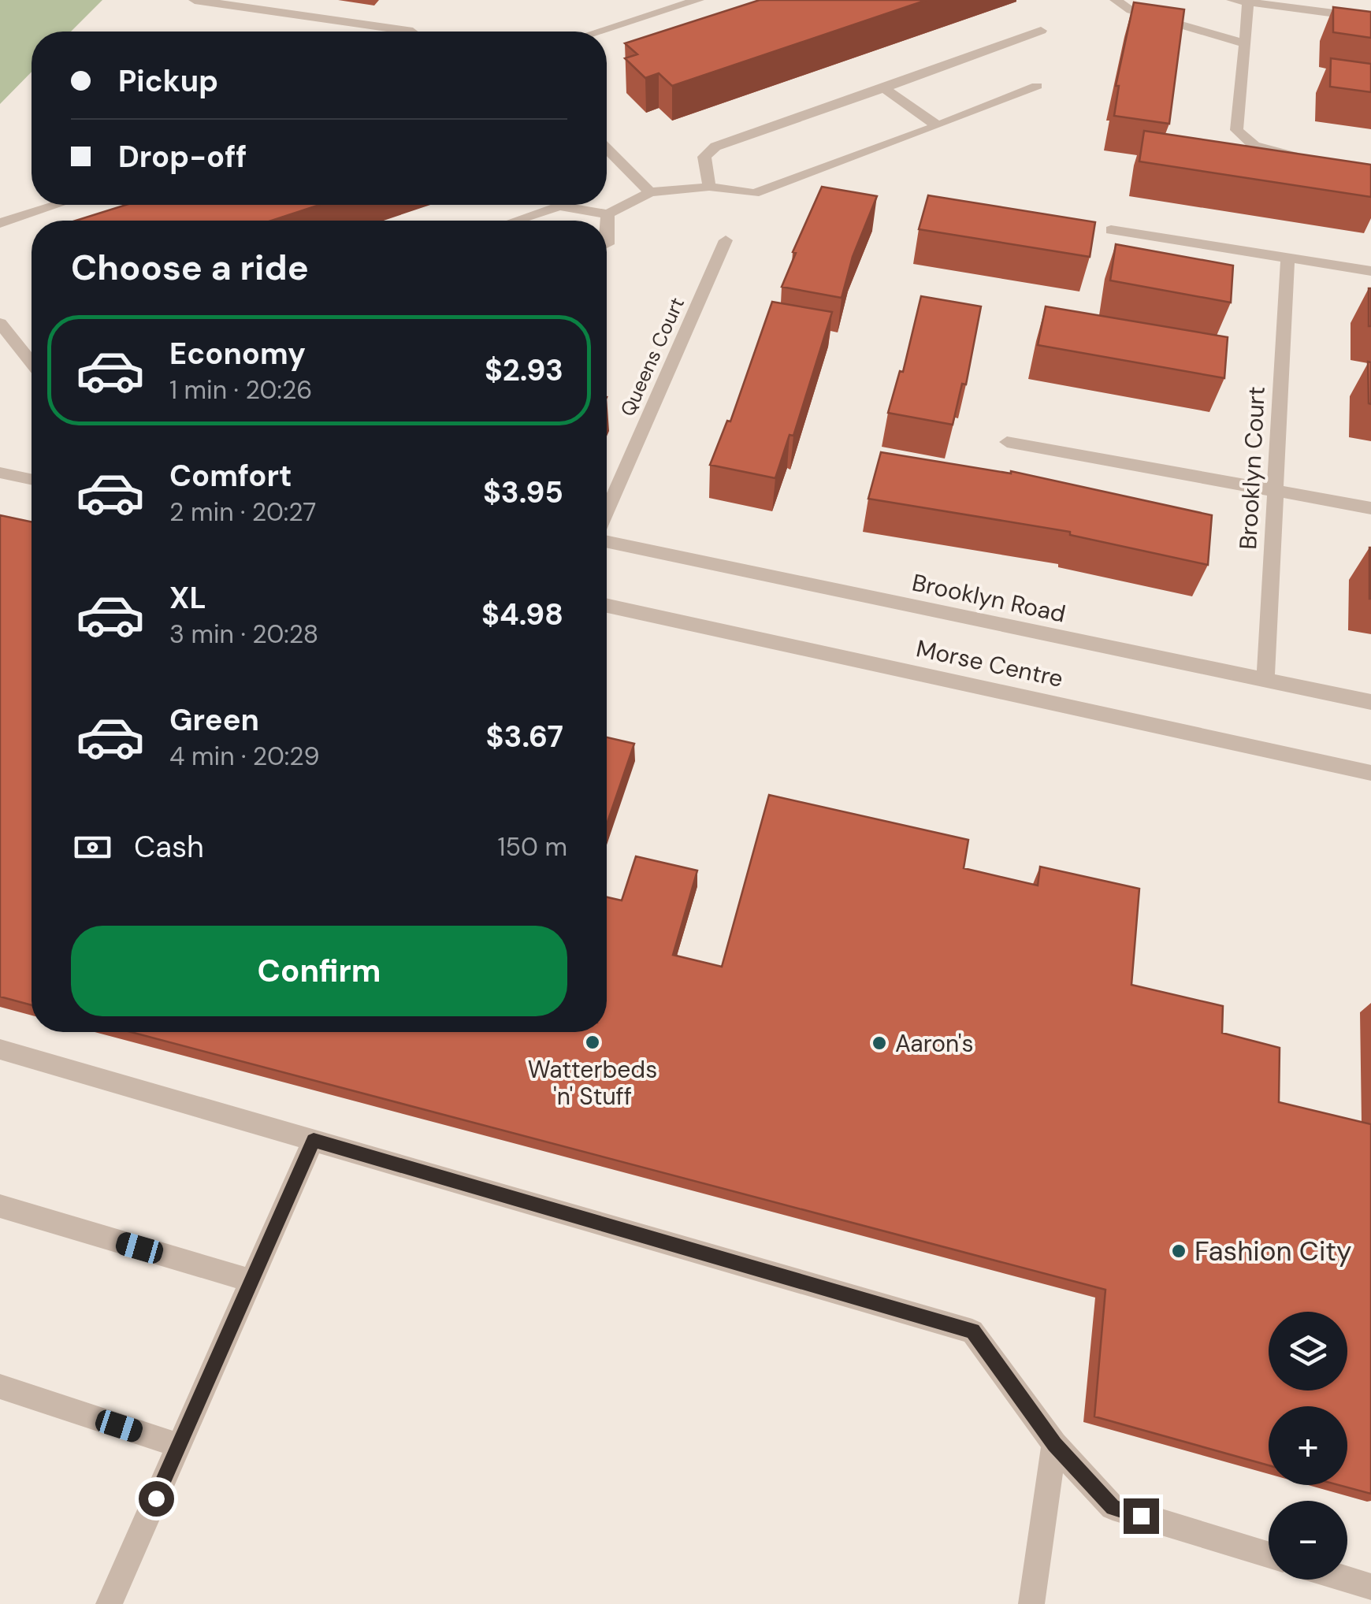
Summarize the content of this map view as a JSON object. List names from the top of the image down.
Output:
{
  "streets": {
    "street": [
      "Queens Court",
      "Brooklyn Court",
      "Brooklyn Road",
      "Morse Centre"
    ]
  },
  "crossings": [
    ["Brooklyn Court", "Brooklyn Road"]
  ],
  "places": ["Watterbeds 'n' Stuff", "Aaron's", "Fashion City"],
  "page": {
    "banner": ["Pickup", "Drop-off"],
    "heading": "Choose a ride",
    "list": [
      {
        "name": "Economy",
        "note": "1 min · 20:26",
        "value": "$2.93"
      },
      {
        "name": "Comfort",
        "note": "2 min · 20:27",
        "value": "$3.95"
      },
      {
        "name": "XL",
        "note": "3 min · 20:28",
        "value": "$4.98"
      },
      {
        "name": "Green",
        "note": "4 min · 20:29",
        "value": "$3.67"
      }
    ],
    "pay": ["Cash", "150 m"],
    "buttons": "Confirm",
    "map_buttons": ["+", "−"]
  }
}
